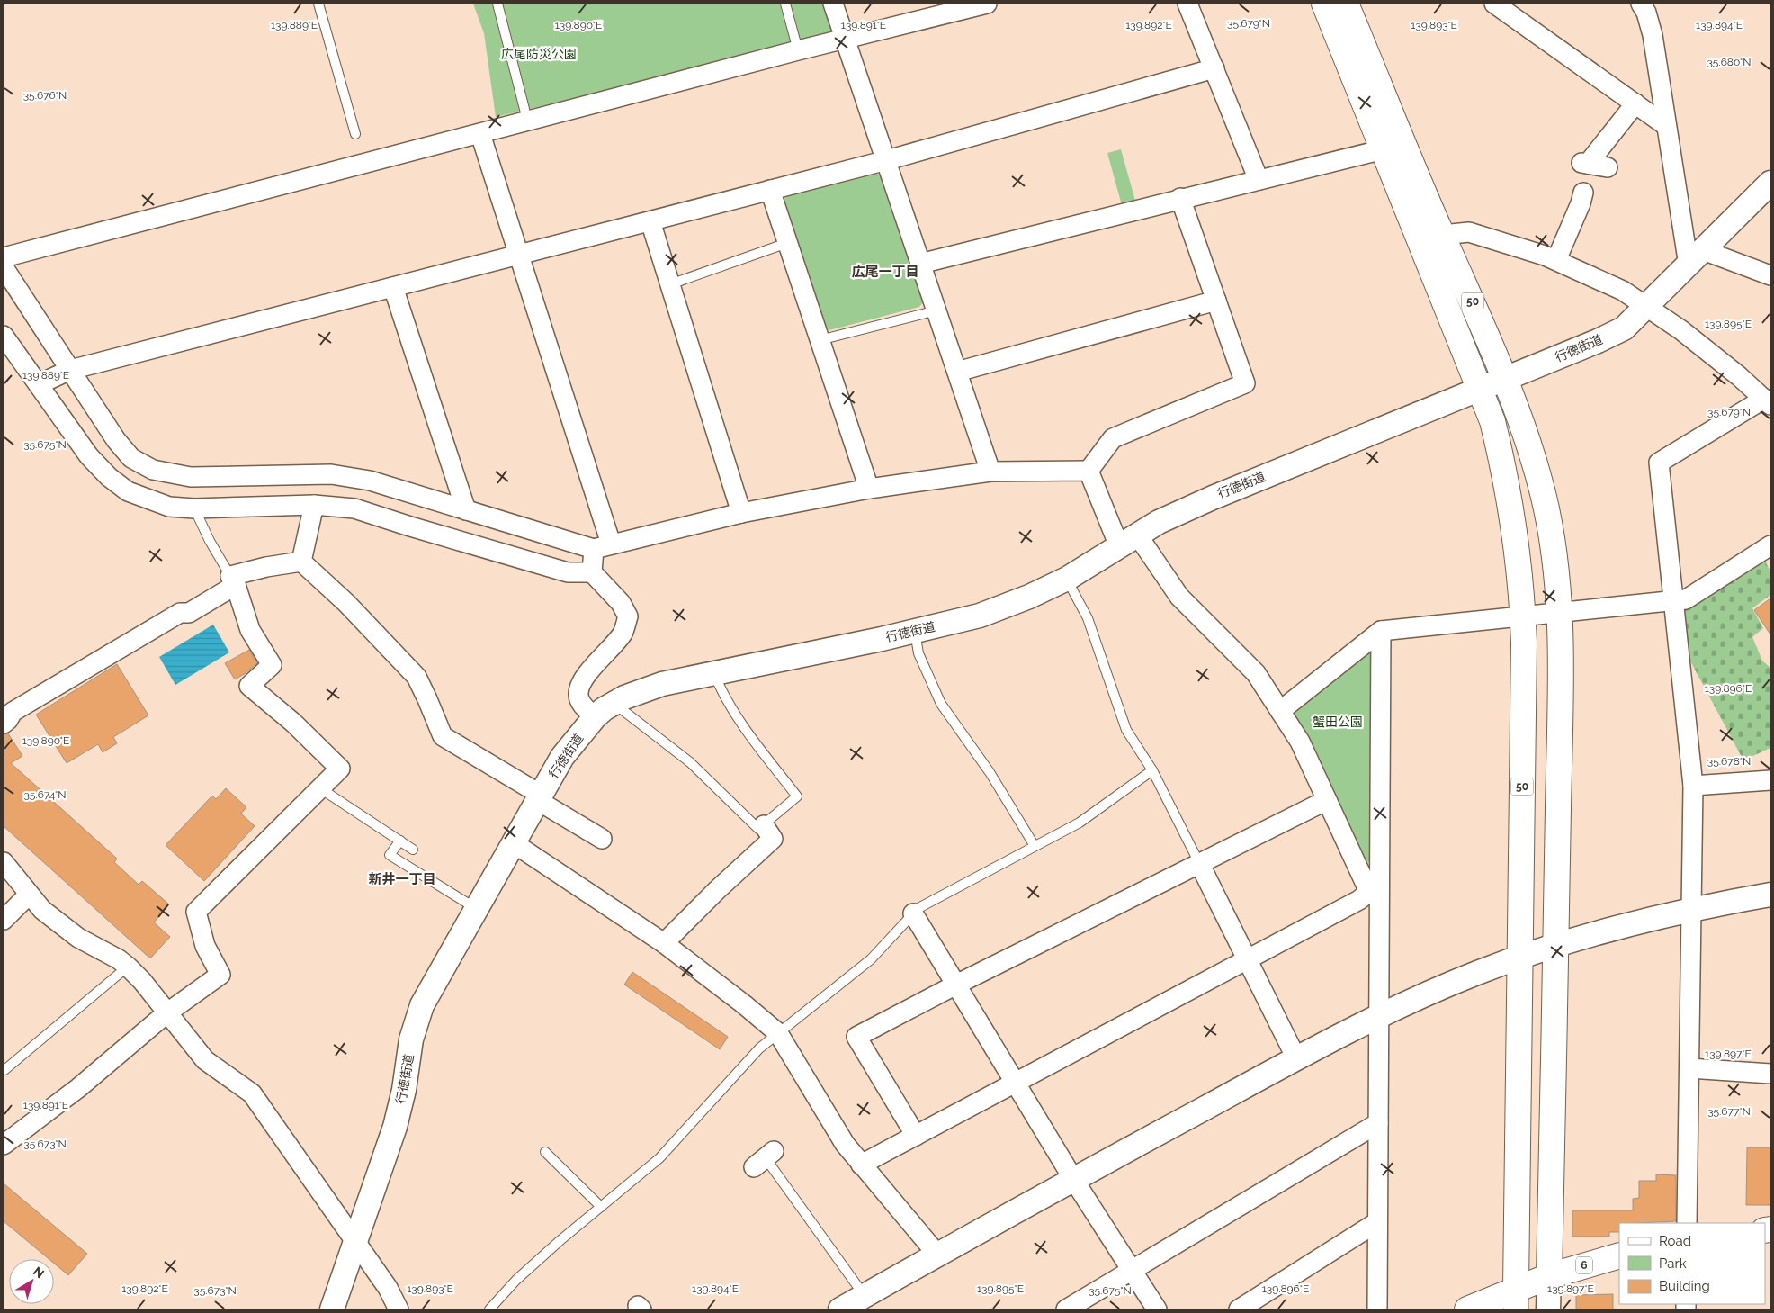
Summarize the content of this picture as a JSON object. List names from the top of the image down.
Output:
{
  "streets": {
    "main road": ["50", "6"],
    "street": ["行徳街道"]
  },
  "crossings": [
    ["50", "行徳街道"],
    ["50", "6"]
  ],
  "districts": ["広尾一丁目", "新井一丁目"],
  "parks": ["広尾防災公園", "蟹田公園"],
  "legend": ["Road", "Park", "Building"],
  "north": "top right",
  "coordinates": [
    "35.679°N",
    "139.889°E",
    "139.890°E",
    "139.891°E",
    "139.892°E",
    "139.893°E",
    "139.894°E",
    "35.680°N",
    "35.676°N",
    "139.895°E",
    "35.675°N",
    "139.896°E",
    "35.678°N",
    "35.674°N",
    "139.897°E",
    "35.677°N",
    "35.673°N"
  ]
}
